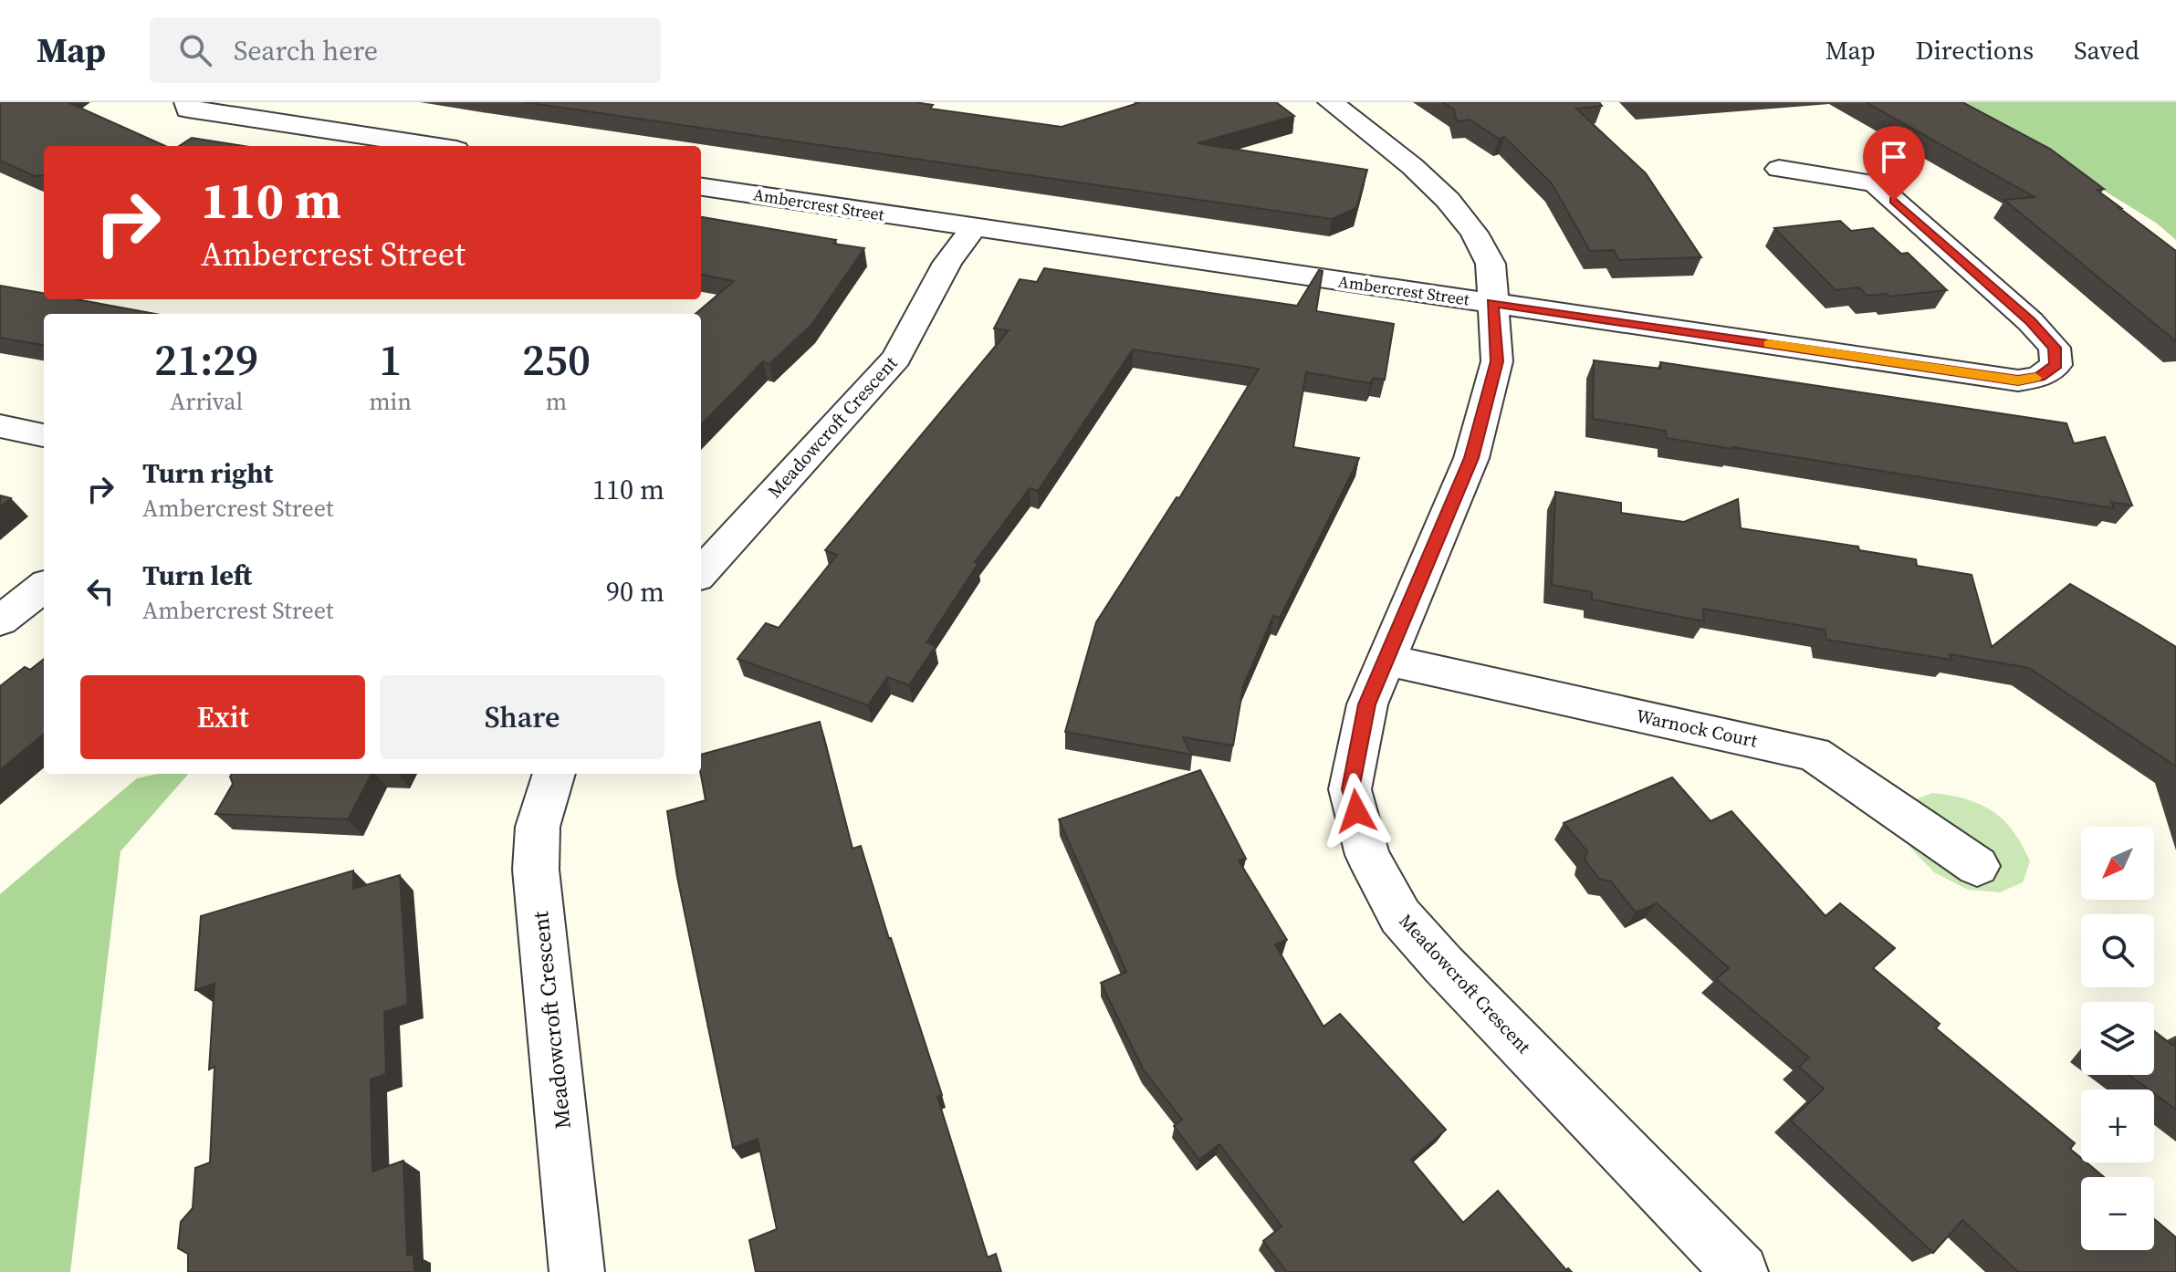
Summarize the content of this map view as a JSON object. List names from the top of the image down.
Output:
{
  "streets": {
    "street": ["Ambercrest Street", "Meadowcroft Crescent", "Warnock Court"]
  },
  "crossings": [
    ["Ambercrest Street", "Meadowcroft Crescent"],
    ["Meadowcroft Crescent", "Warnock Court"]
  ],
  "north": "bottom left",
  "page": {
    "header": "Map",
    "search": "Search here",
    "nav": ["Map", "Directions", "Saved"],
    "turn": ["110 m", "Ambercrest Street"],
    "eta": [
      "21:29",
      "Arrival",
      "1",
      "min",
      "250",
      "m"
    ],
    "list": [
      {
        "name": "Turn right",
        "note": "Ambercrest Street",
        "value": "110 m"
      },
      {
        "name": "Turn left",
        "note": "Ambercrest Street",
        "value": "90 m"
      }
    ],
    "buttons": ["Exit", "Share"],
    "map_buttons": ["+", "−"]
  }
}
